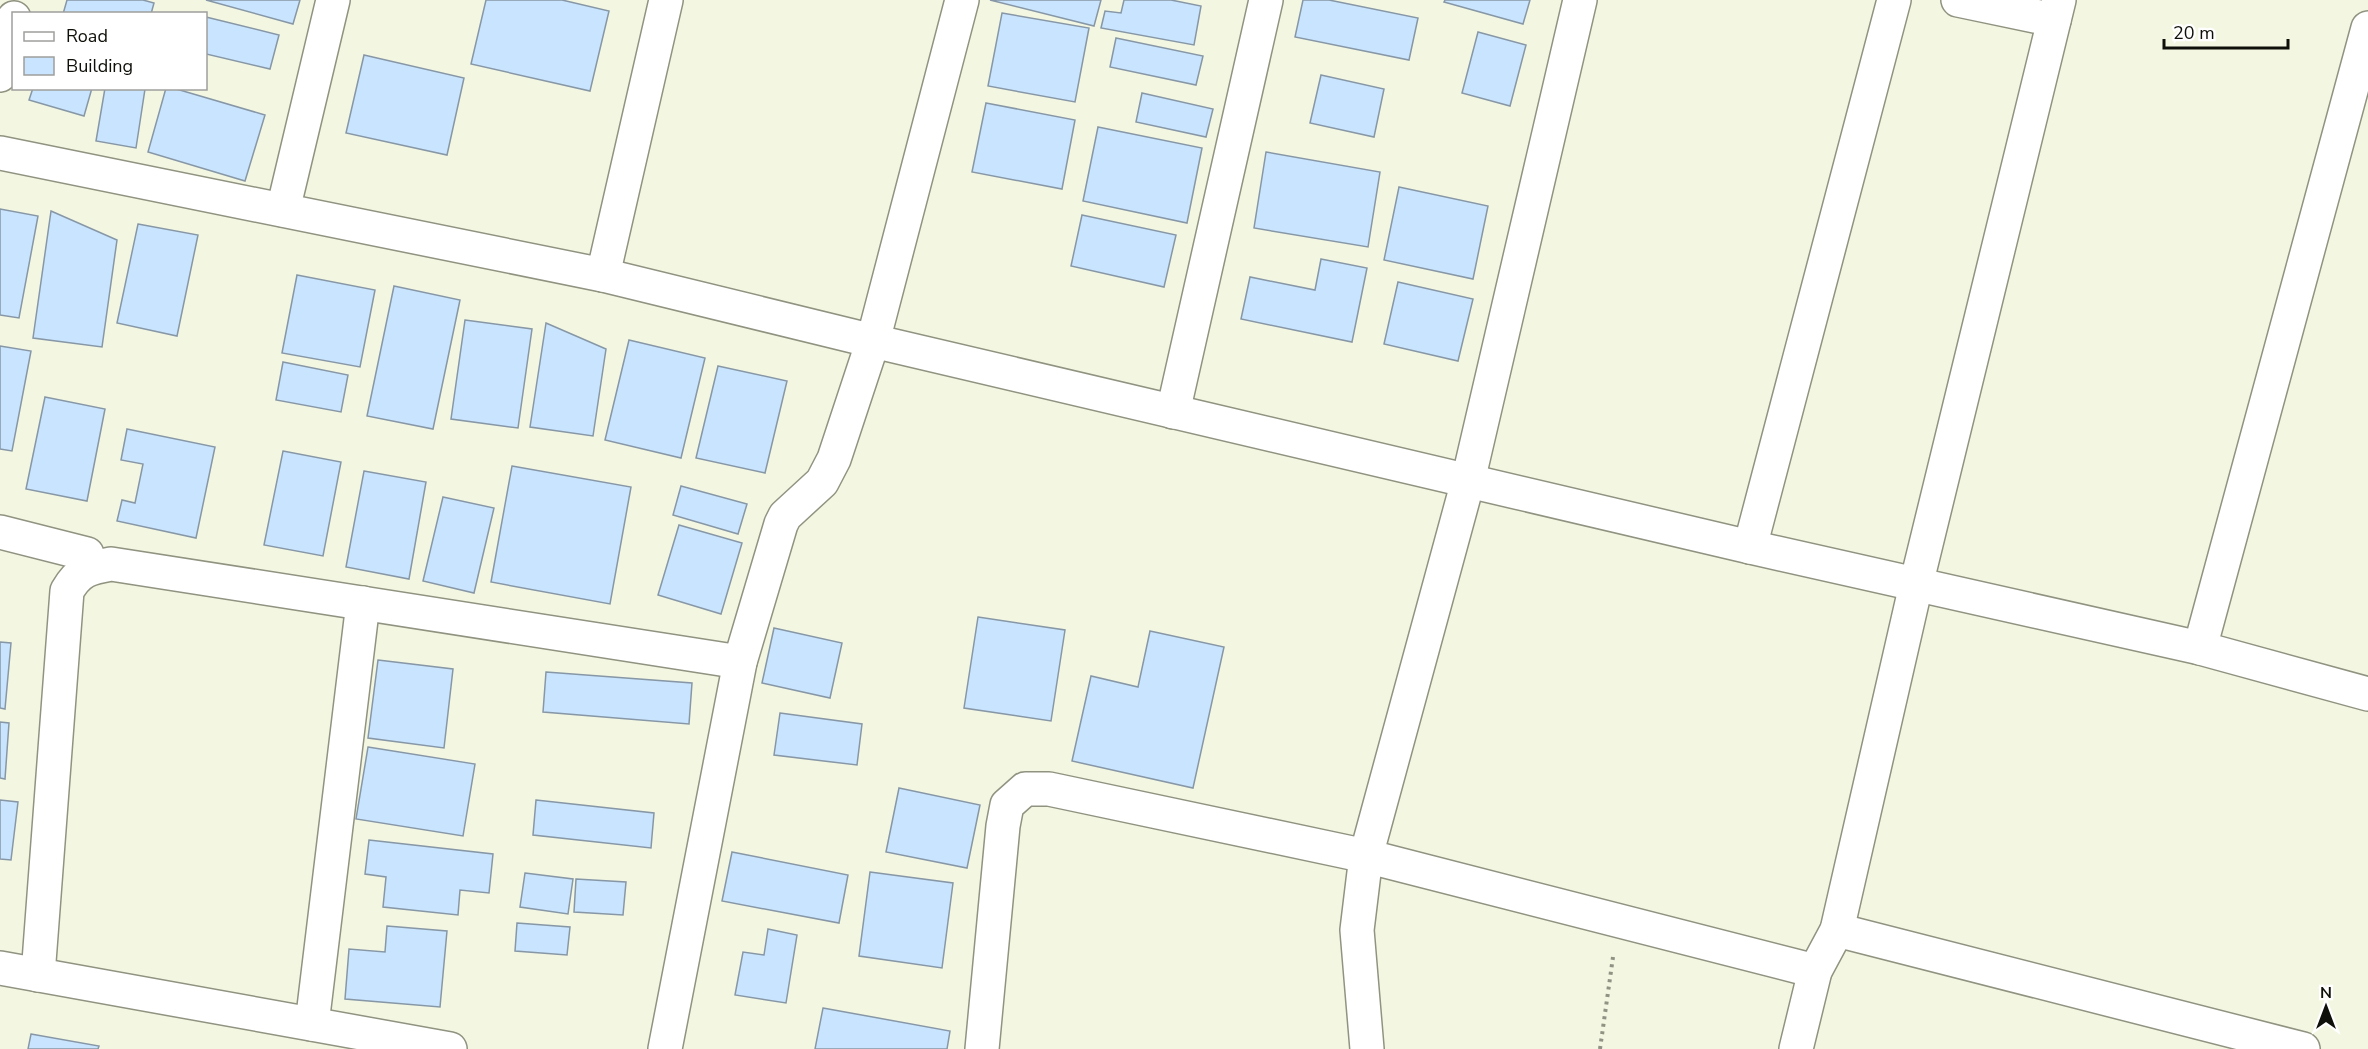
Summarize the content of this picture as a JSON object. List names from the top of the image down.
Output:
{
  "legend": ["Road", "Building"],
  "scale_bar": "20 m",
  "north": "top"
}
